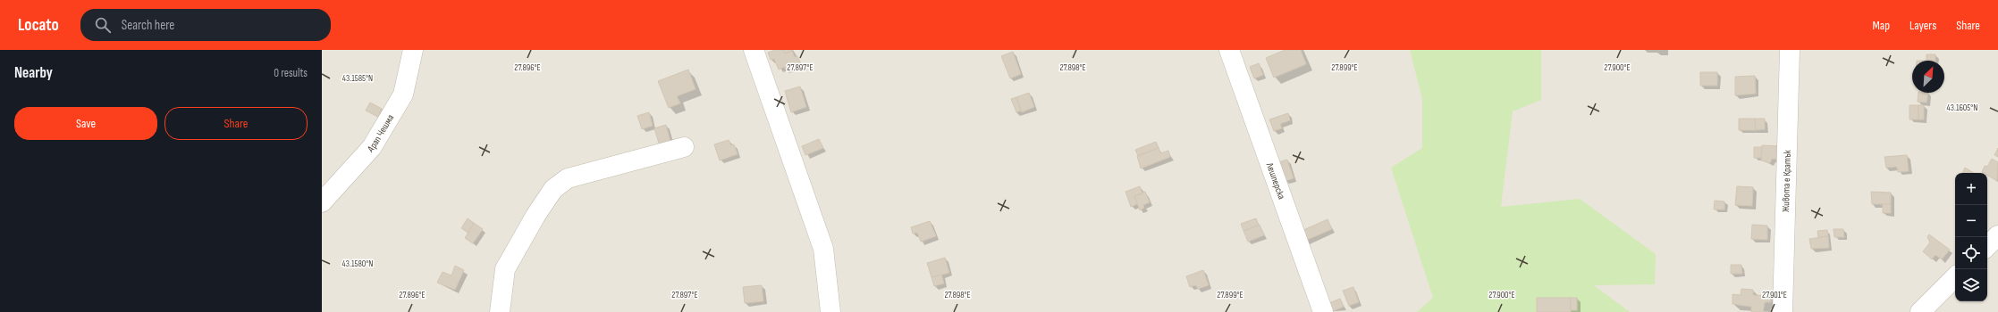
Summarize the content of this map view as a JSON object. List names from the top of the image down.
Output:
{
  "streets": {
    "street": ["Арап Чешма", "Лешперска", "Живота е Кратък"]
  },
  "north": "top right",
  "page": {
    "header": "Locato",
    "search": "Search here",
    "nav": ["Map", "Layers", "Share"],
    "heading": ["Nearby", "0 results"],
    "buttons": ["Save", "Share"],
    "map_buttons": ["+", "−"]
  },
  "coordinates": [
    "27.896°E",
    "27.897°E",
    "27.898°E",
    "27.899°E",
    "27.900°E",
    "43.1585°N",
    "43.1605°N",
    "43.1580°N",
    "27.901°E"
  ]
}
